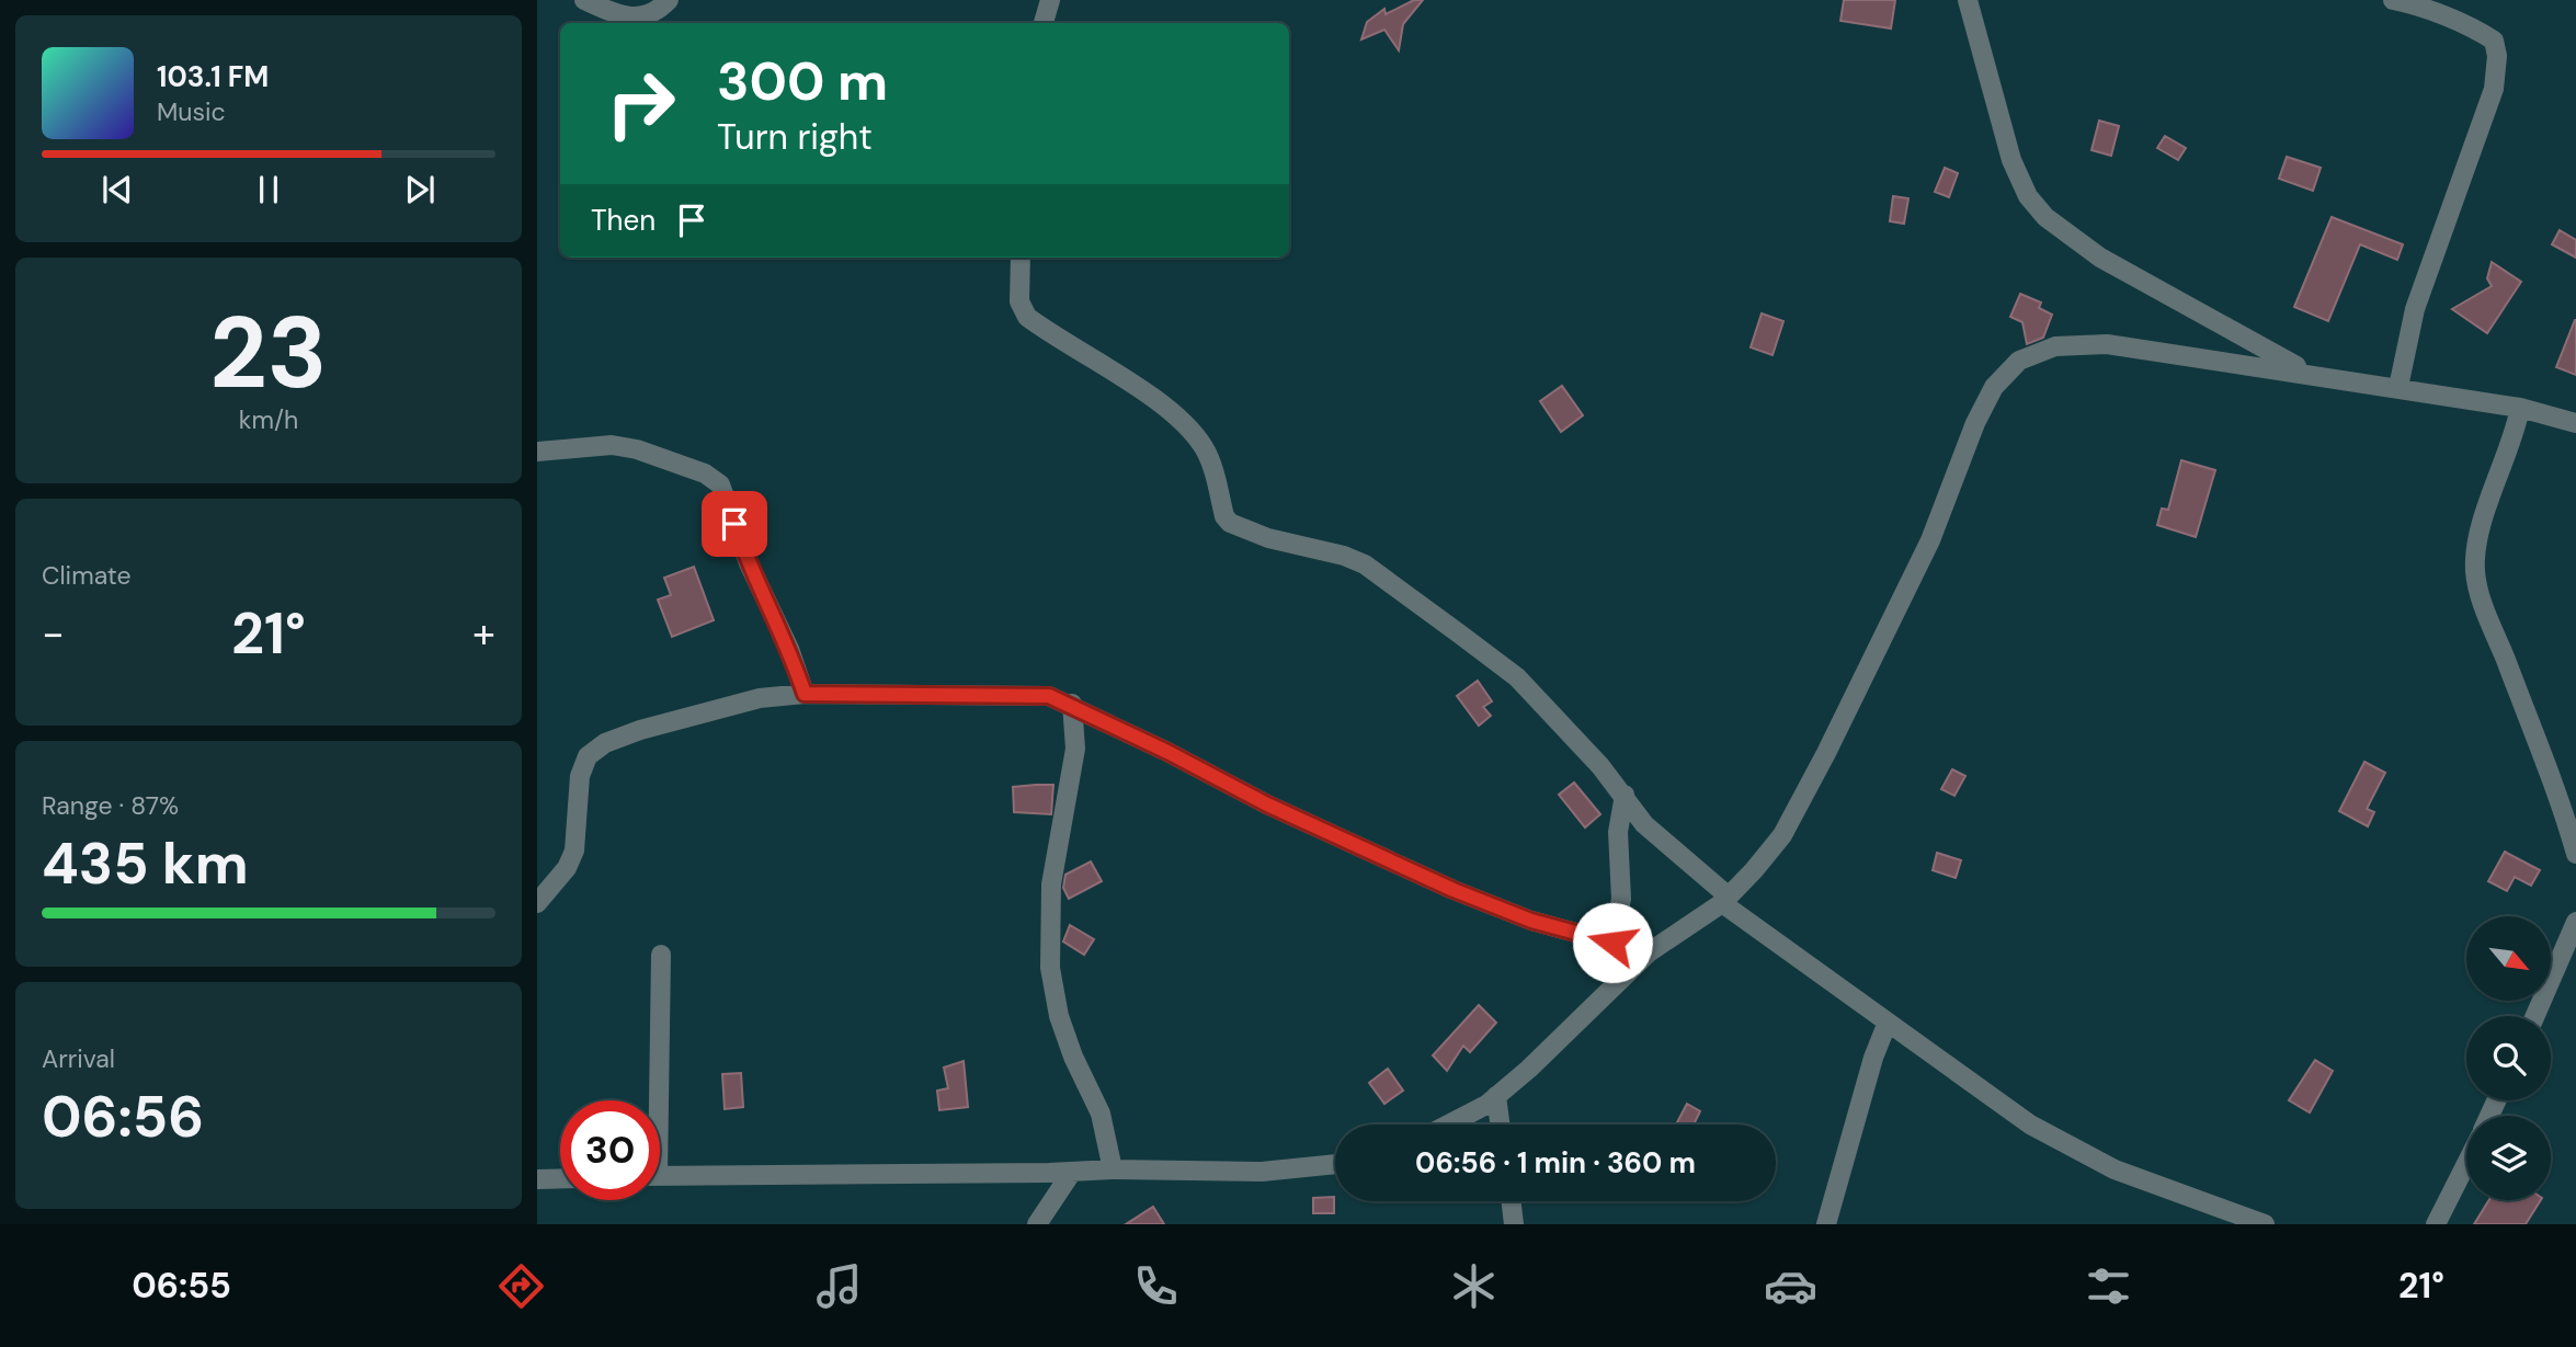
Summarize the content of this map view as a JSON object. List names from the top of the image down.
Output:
{
  "north": "bottom right",
  "page": {
    "turn": ["300 m", "Turn right"],
    "song": ["103.1 FM", "Music"],
    "then": "Then",
    "tile": [
      ["23", "km/h"],
      "Climate",
      ["Range · 87%", "435 km"],
      ["Arrival", "06:56"]
    ],
    "heat": ["−", "21°", "+"],
    "limit": "30",
    "trip": "06:56 · 1 min · 360 m",
    "tabs": ["06:55", "21°"]
  }
}
